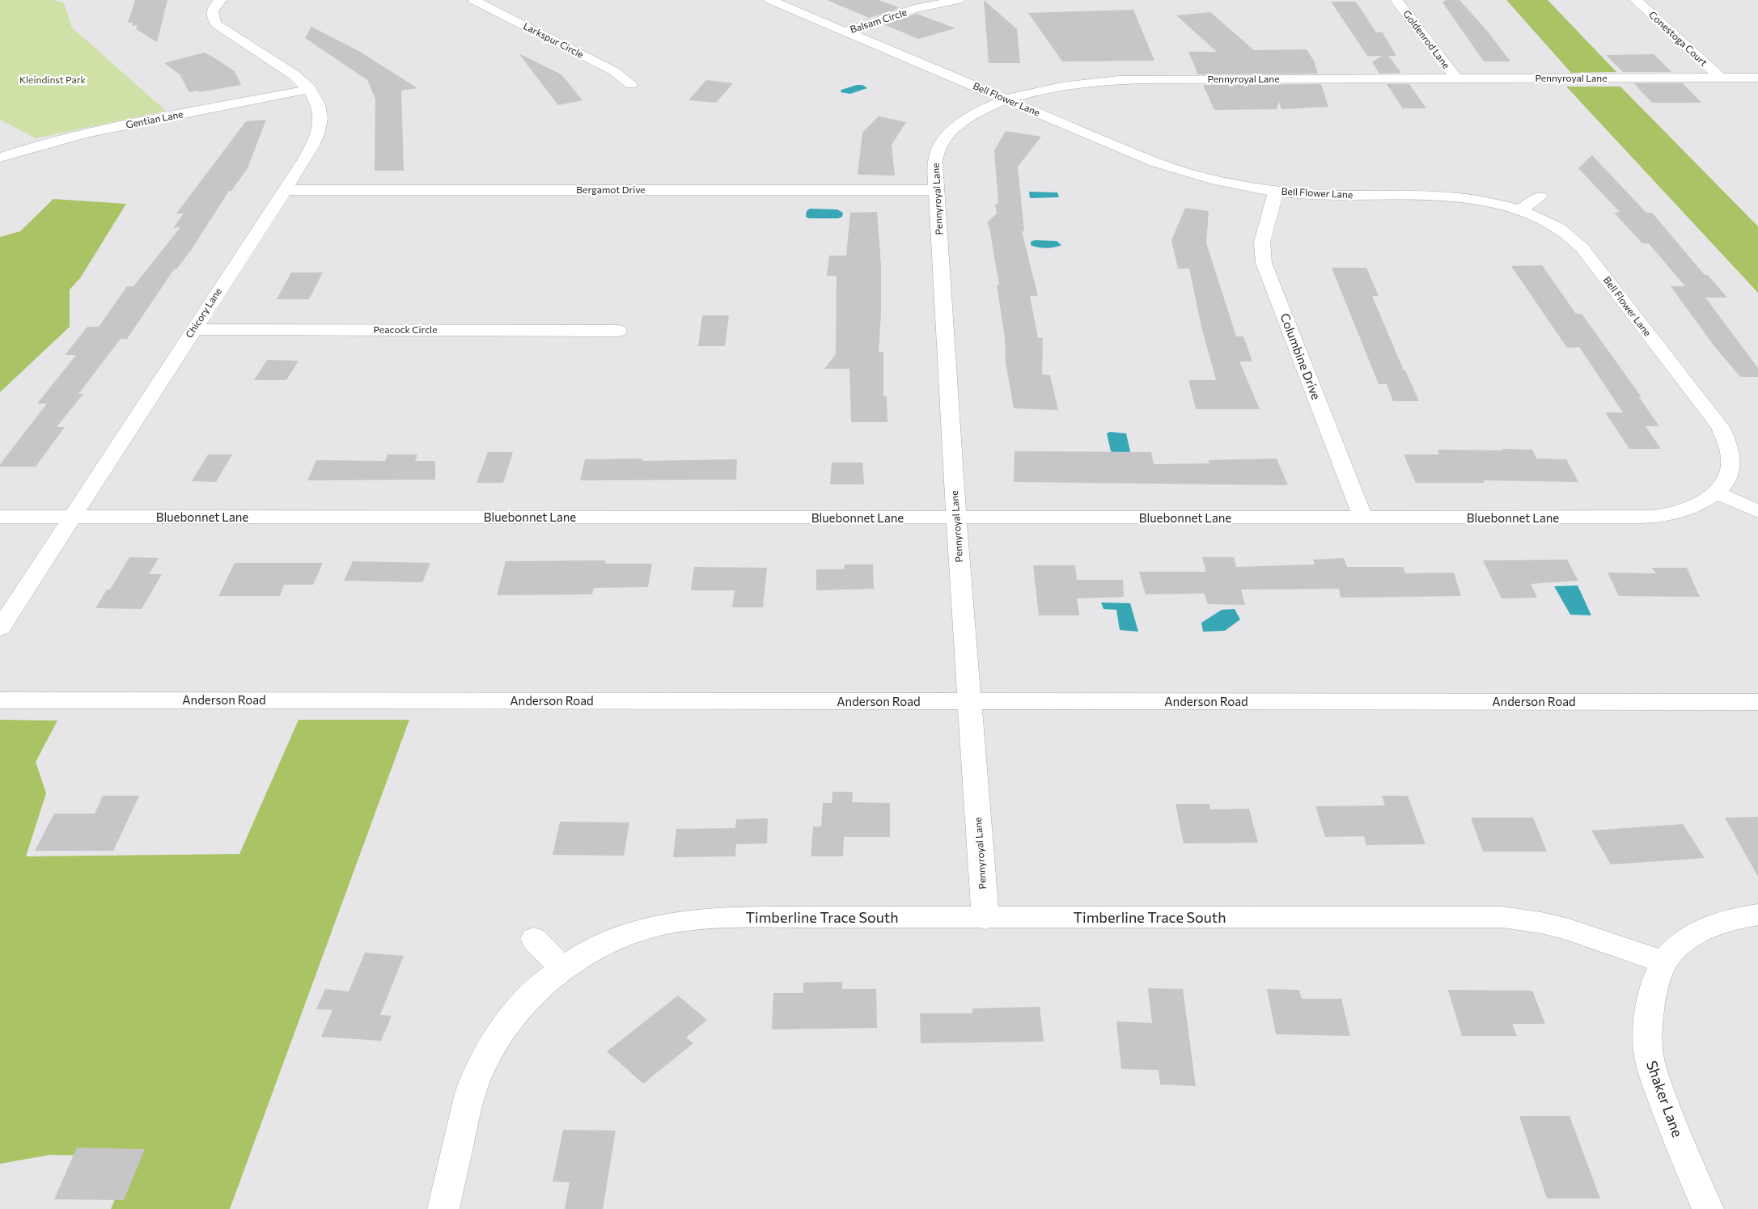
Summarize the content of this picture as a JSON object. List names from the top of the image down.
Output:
{
  "streets": {
    "street": [
      "Balsam Circle",
      "Conestoga Court",
      "Goldenrod Lane",
      "Larkspur Circle",
      "Pennyroyal Lane",
      "Bell Flower Lane",
      "Gentian Lane",
      "Bergamot Drive",
      "Chicory Lane",
      "Peacock Circle",
      "Columbine Drive",
      "Bluebonnet Lane",
      "Anderson Road",
      "Timberline Trace South",
      "Shaker Lane"
    ]
  },
  "crossings": [
    ["Balsam Circle", "Bell Flower Lane"],
    ["Conestoga Court", "Pennyroyal Lane"],
    ["Goldenrod Lane", "Pennyroyal Lane"],
    ["Pennyroyal Lane", "Bell Flower Lane"],
    ["Pennyroyal Lane", "Bergamot Drive"],
    ["Pennyroyal Lane", "Bluebonnet Lane"],
    ["Pennyroyal Lane", "Anderson Road"],
    ["Pennyroyal Lane", "Timberline Trace South"],
    ["Bell Flower Lane", "Columbine Drive"],
    ["Bell Flower Lane", "Bluebonnet Lane"],
    ["Gentian Lane", "Chicory Lane"],
    ["Bergamot Drive", "Chicory Lane"],
    ["Chicory Lane", "Peacock Circle"],
    ["Chicory Lane", "Bluebonnet Lane"],
    ["Columbine Drive", "Bluebonnet Lane"],
    ["Timberline Trace South", "Shaker Lane"]
  ],
  "parks": ["Kleindinst Park"]
}
